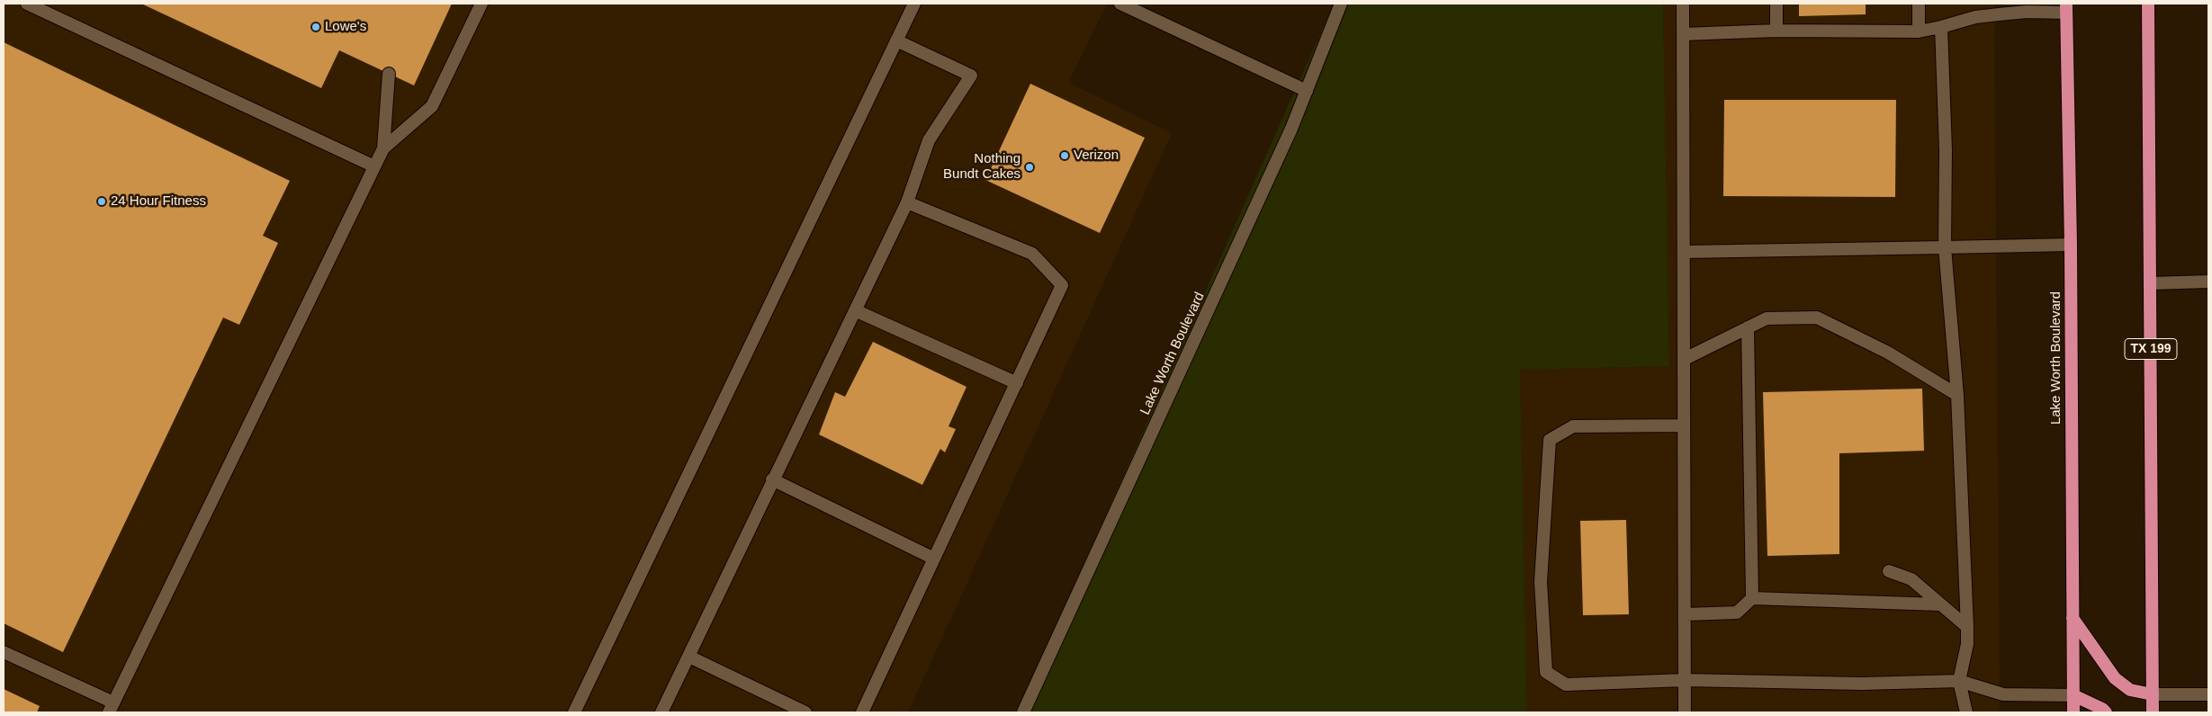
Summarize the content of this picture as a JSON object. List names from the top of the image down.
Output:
{
  "streets": {
    "highway": ["TX 199", "Lake Worth Boulevard"]
  },
  "places": [
    "Lowe's",
    "Verizon",
    "Nothing Bundt Cakes",
    "24 Hour Fitness"
  ]
}
